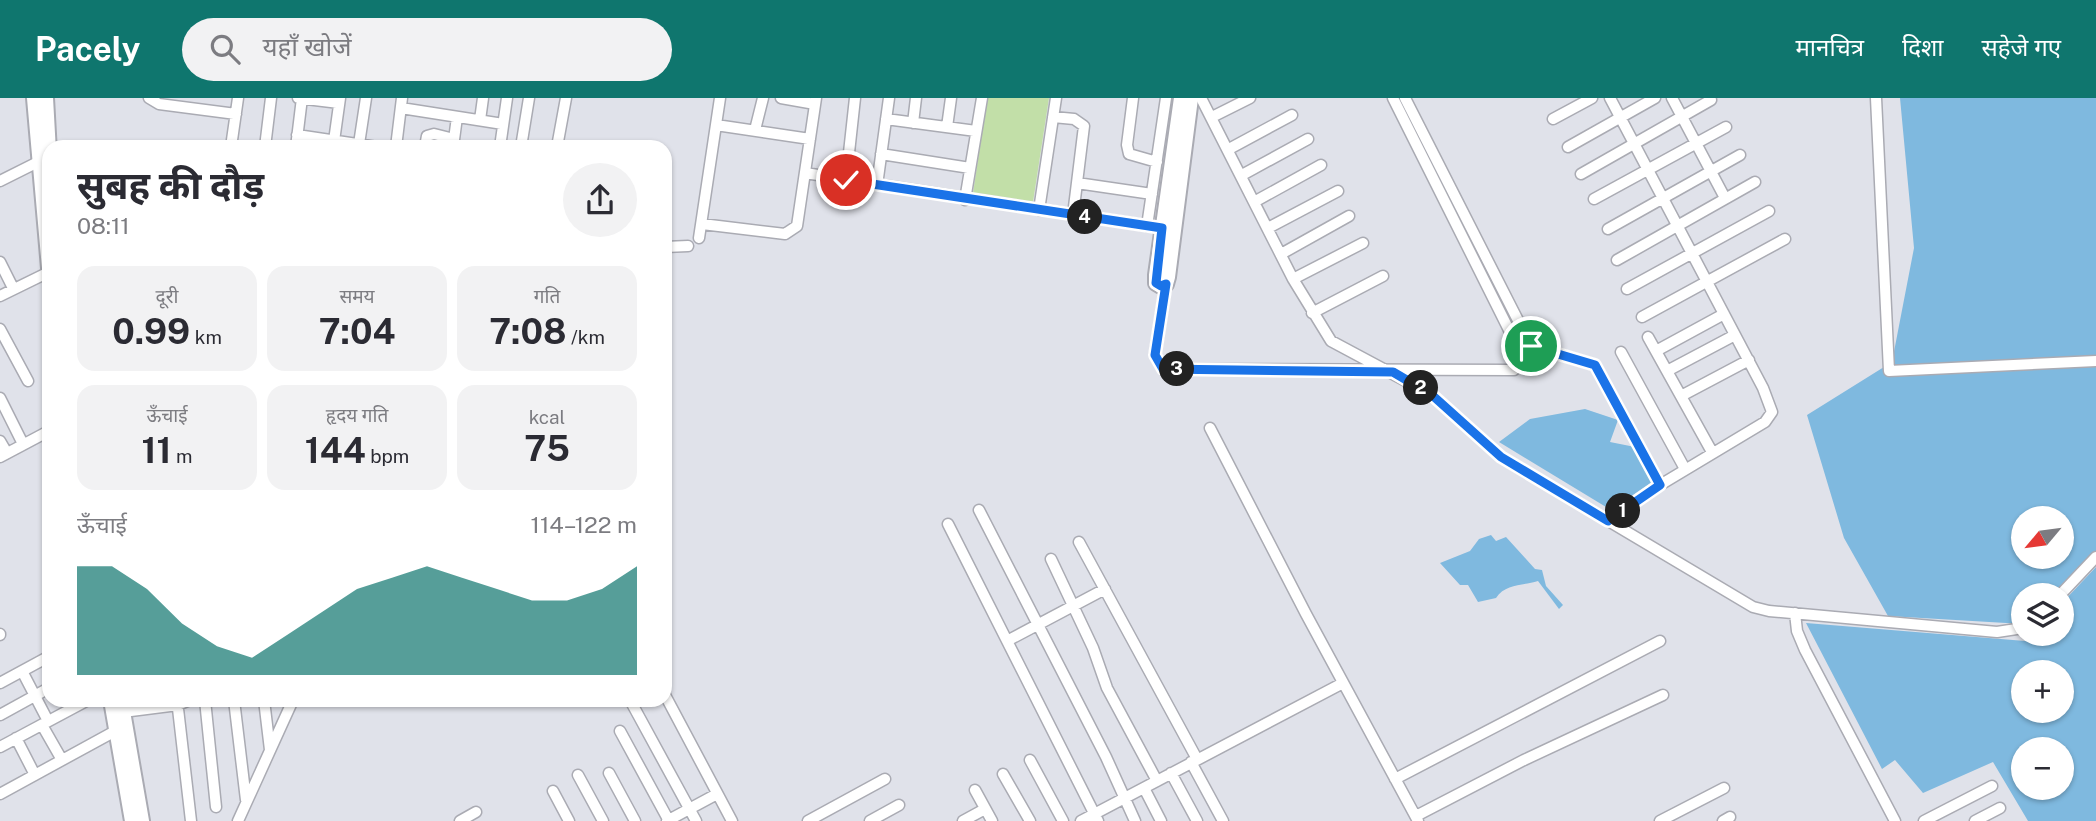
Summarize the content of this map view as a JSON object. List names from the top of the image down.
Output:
{
  "north": "bottom left",
  "page": {
    "header": "Pacely",
    "search": "यहाँ खोजें",
    "nav": ["मानचित्र", "दिशा", "सहेजे गए"],
    "heading": ["सुबह की दौड़", "08:11"],
    "pins": [
      "4",
      "3",
      "2",
      "1"
    ],
    "stats": [
      ["दूरी", "0.99 km"],
      ["समय", "7:04"],
      ["गति", "7:08 /km"],
      ["ऊँचाई", "11 m"],
      ["हृदय गति", "144 bpm"],
      ["kcal", "75"]
    ],
    "chart": ["ऊँचाई", "114–122 m"],
    "map_buttons": ["+", "−"]
  }
}
